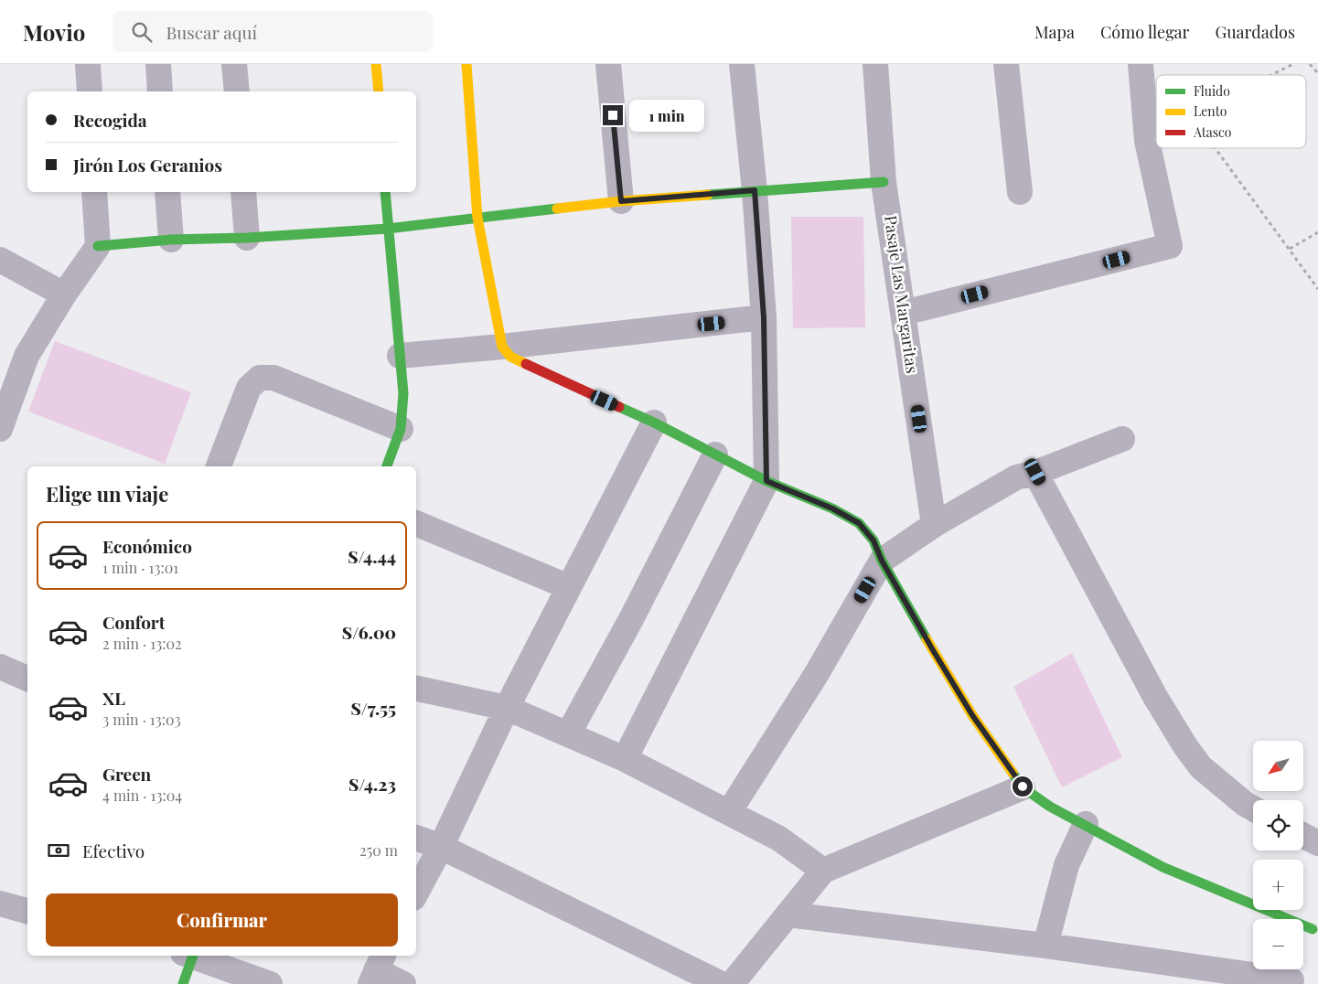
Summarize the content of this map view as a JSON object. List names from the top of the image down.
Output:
{
  "streets": {
    "street": ["Pasaje Las Margaritas"]
  },
  "legend": ["Fluido", "Lento", "Atasco"],
  "north": "bottom left",
  "page": {
    "header": "Movio",
    "search": "Buscar aquí",
    "nav": ["Mapa", "Cómo llegar", "Guardados"],
    "banner": ["Recogida", "Jirón Los Geranios"],
    "bubble": "1 min",
    "heading": "Elige un viaje",
    "list": [
      {
        "name": "Económico",
        "note": "1 min · 13:01",
        "value": "S/4.44"
      },
      {
        "name": "Confort",
        "note": "2 min · 13:02",
        "value": "S/6.00"
      },
      {
        "name": "XL",
        "note": "3 min · 13:03",
        "value": "S/7.55"
      },
      {
        "name": "Green",
        "note": "4 min · 13:04",
        "value": "S/4.23"
      }
    ],
    "map_buttons": ["+", "−"],
    "pay": ["Efectivo", "250 m"],
    "buttons": "Confirmar"
  }
}
